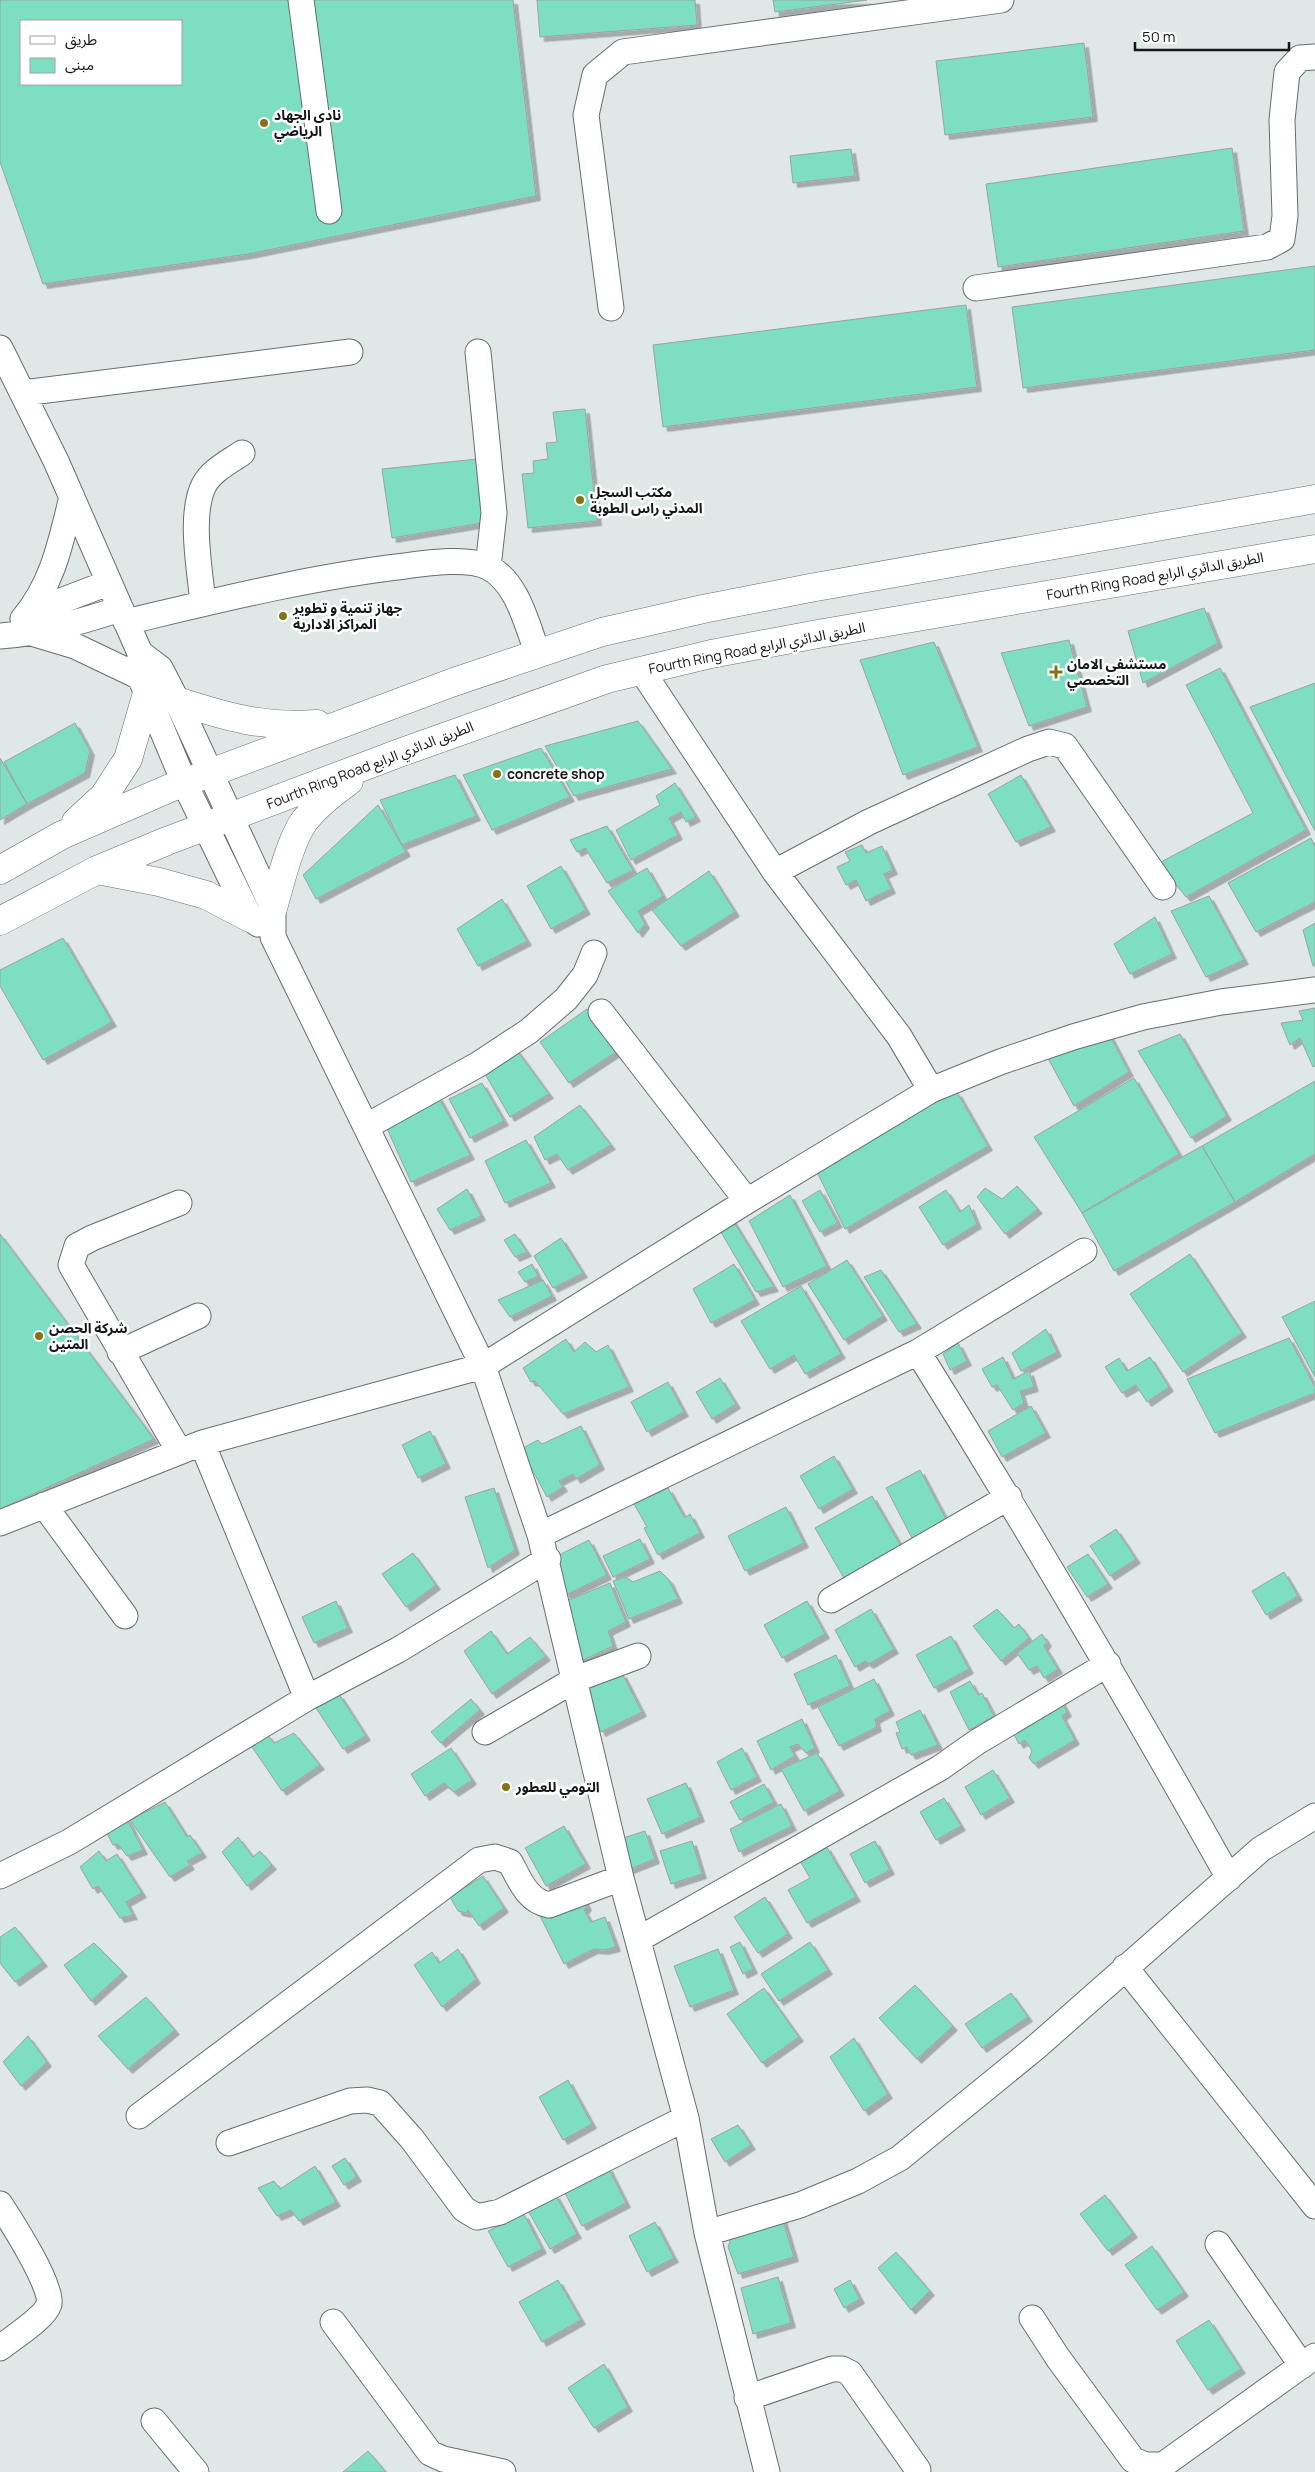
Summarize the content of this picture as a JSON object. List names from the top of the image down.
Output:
{
  "streets": {
    "main road": ["Fourth Ring Road الطريق الدائري الرابع"]
  },
  "places": {
    "other": [
      "نادي الجهاد الرياضي",
      "مكتب السجل المدني راس الطوبة",
      "جهاز تنمية و تطوير المراكز الادارية",
      "concrete shop",
      "شركة الحصن المتين",
      "التومي للعطور"
    ],
    "health": ["مستشفى الامان التخصصي"]
  },
  "legend": ["طريق", "مبنى"],
  "scale_bar": "50 m"
}
